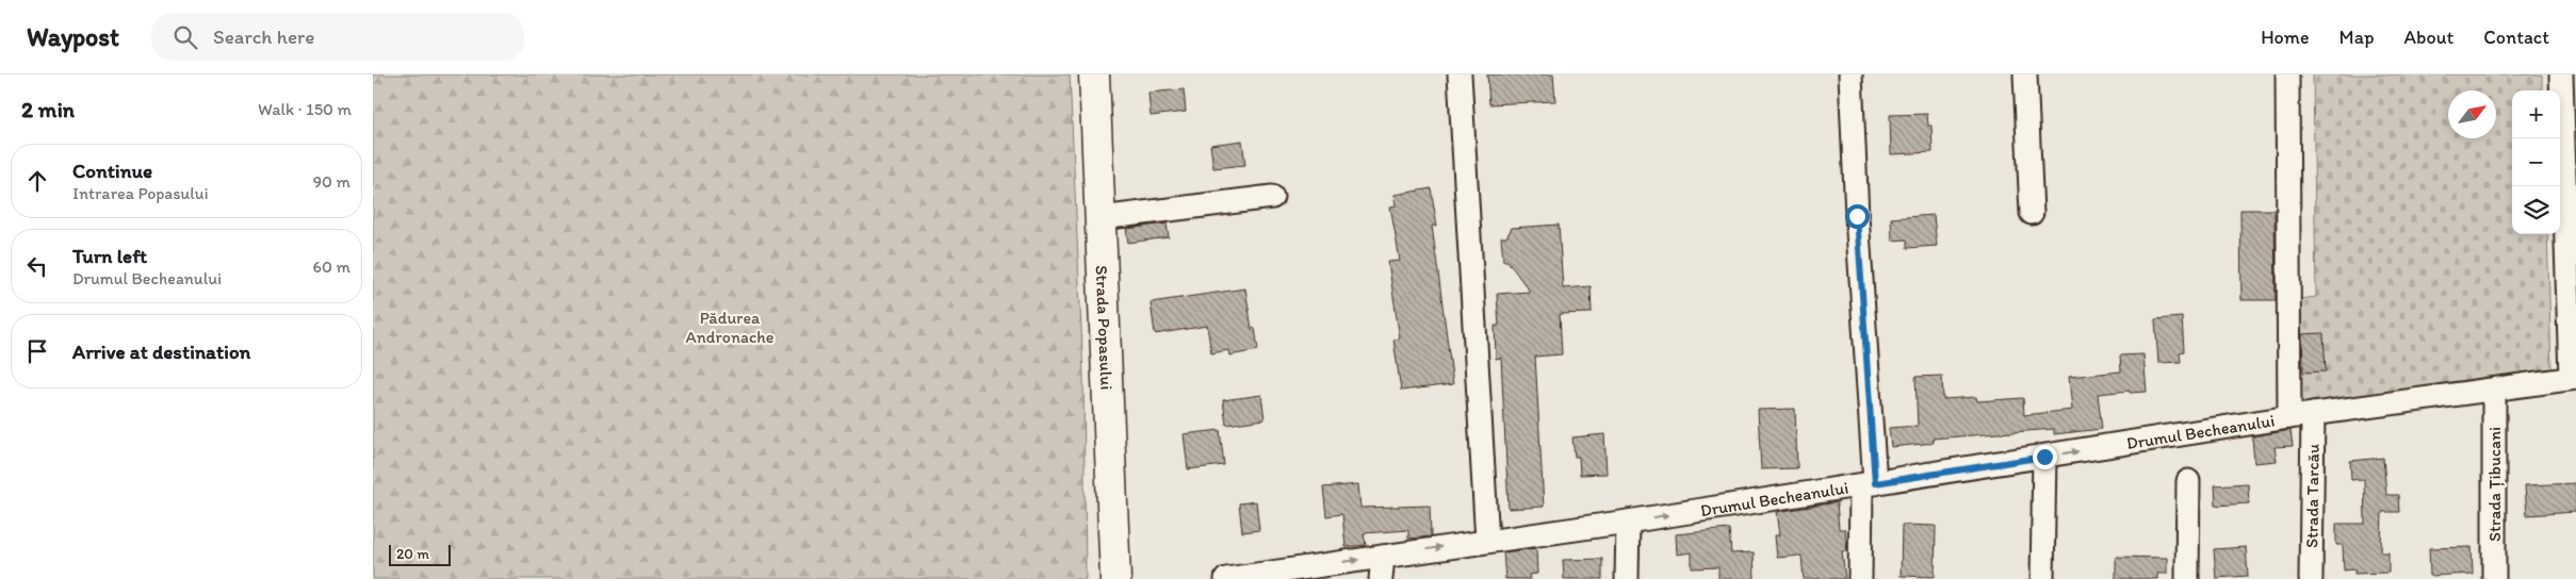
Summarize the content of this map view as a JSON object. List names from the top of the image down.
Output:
{
  "streets": {
    "street": [
      "Strada Popasului",
      "Drumul Becheanului",
      "Strada Țibucani",
      "Strada Tarcău"
    ]
  },
  "crossings": [
    ["Drumul Becheanului", "Strada Țibucani"],
    ["Drumul Becheanului", "Strada Tarcău"]
  ],
  "one_way": ["Drumul Becheanului"],
  "parks": ["Pădurea Andronache"],
  "scale_bar": "20 m",
  "north": "top right",
  "page": {
    "header": "Waypost",
    "search": "Search here",
    "nav": [
      "Home",
      "Map",
      "About",
      "Contact"
    ],
    "heading": ["2 min", "Walk · 150 m"],
    "map_buttons": ["+", "−"],
    "list": [
      ["Continue", "Intrarea Popasului", "90 m"],
      ["Turn left", "Drumul Becheanului", "60 m"],
      "Arrive at destination"
    ],
    "scale": "20 m"
  }
}
